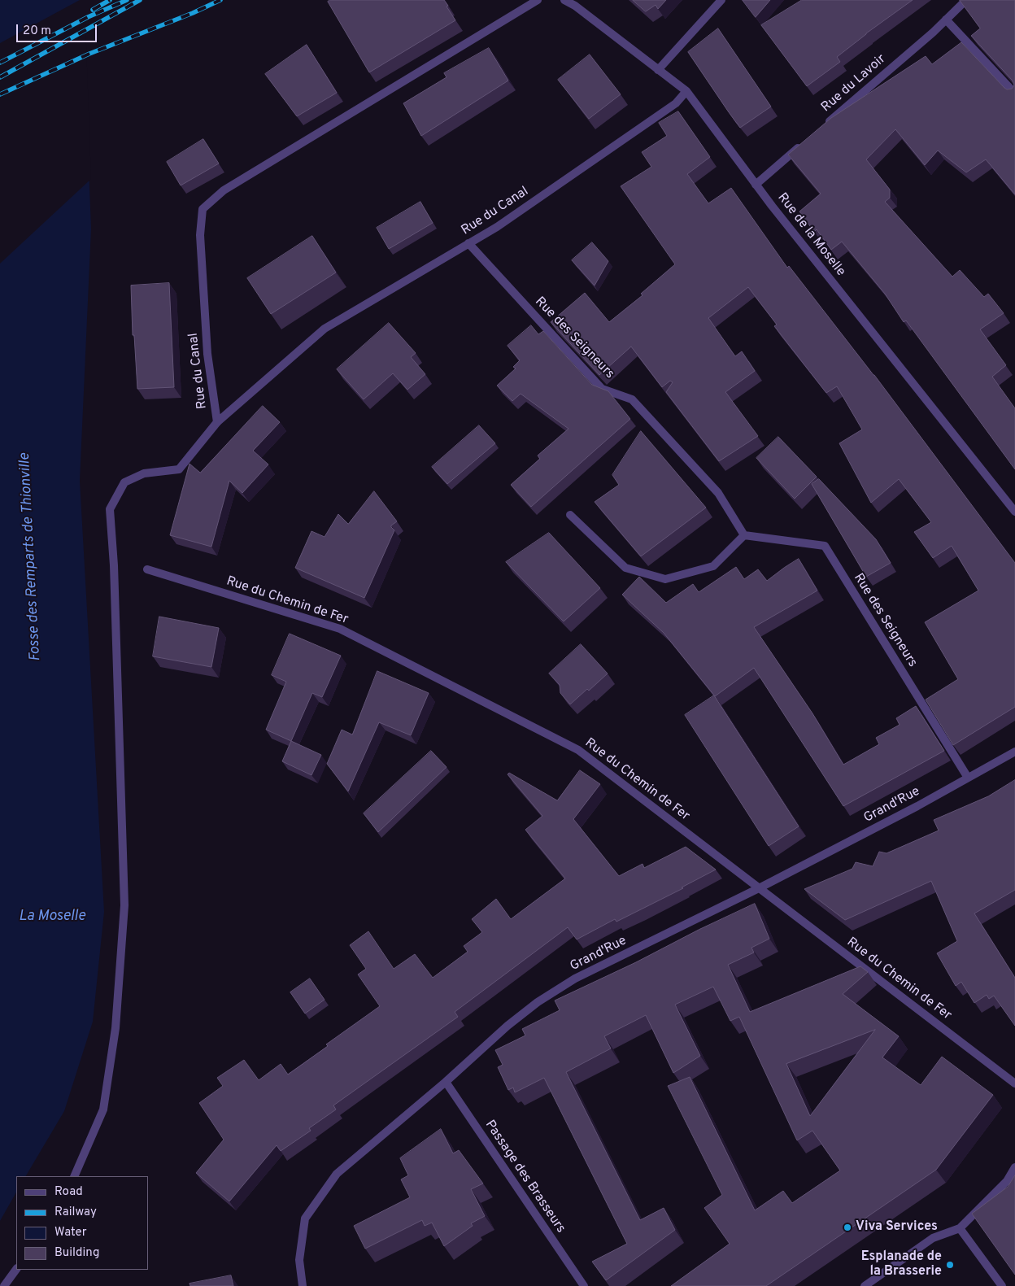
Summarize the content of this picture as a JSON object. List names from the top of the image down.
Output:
{
  "streets": {
    "street": [
      "Rue du Lavoir",
      "Rue du Canal",
      "Rue de la Moselle",
      "Rue des Seigneurs",
      "Rue du Chemin de Fer",
      "Grand'Rue",
      "Passage des Brasseurs"
    ]
  },
  "crossings": [
    ["Rue du Canal", "Rue de la Moselle"],
    ["Rue du Canal", "Rue des Seigneurs"],
    ["Rue des Seigneurs", "Grand'Rue"],
    ["Rue du Chemin de Fer", "Grand'Rue"],
    ["Grand'Rue", "Passage des Brasseurs"]
  ],
  "water": ["Fosse des Remparts de Thionville", "La Moselle"],
  "places": ["Viva Services", "Esplanade de la Brasserie"],
  "legend": [
    "Road",
    "Railway",
    "Water",
    "Building"
  ],
  "scale_bar": "20 m"
}
